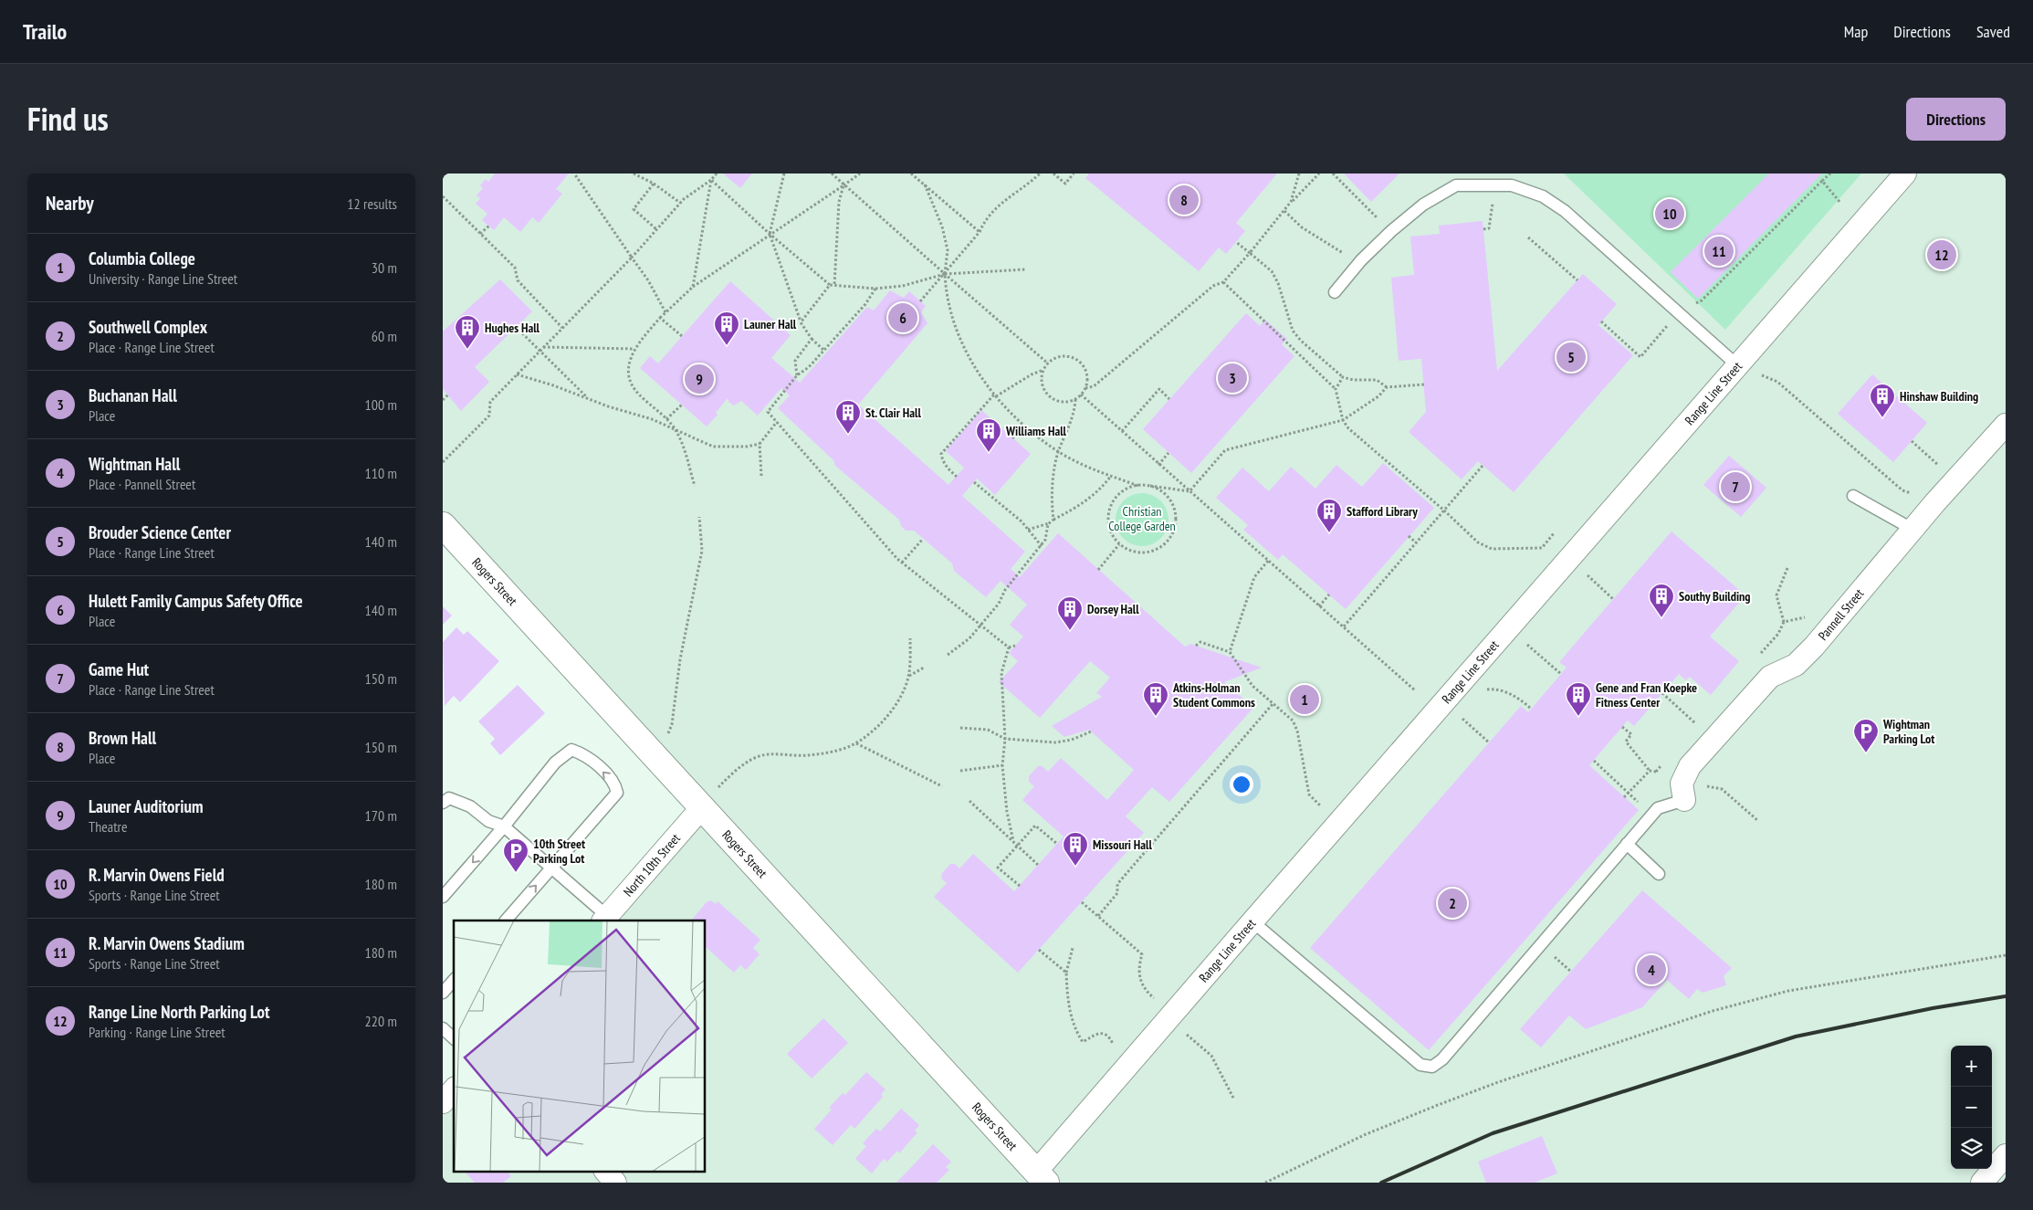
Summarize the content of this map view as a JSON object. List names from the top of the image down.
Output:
{
  "streets": {
    "street": [
      "Range Line Street",
      "Rogers Street",
      "Pannell Street",
      "North 10th Street"
    ]
  },
  "crossings": [
    ["Range Line Street", "Rogers Street"],
    ["Rogers Street", "North 10th Street"]
  ],
  "parks": ["Christian College Garden"],
  "places": {
    "building": [
      "Launer Hall",
      "Hughes Hall",
      "Hinshaw Building",
      "St. Clair Hall",
      "Williams Hall",
      "Stafford Library",
      "Southy Building",
      "Dorsey Hall",
      "Atkins-Holman Student Commons",
      "Gene and Fran Koepke Fitness Center",
      "Missouri Hall"
    ],
    "parking": ["Wightman Parking Lot", "10th Street Parking Lot"]
  },
  "page": {
    "header": "Trailo",
    "nav": ["Map", "Directions", "Saved"],
    "title": "Find us",
    "buttons": "Directions",
    "heading": ["Nearby", "12 results"],
    "pins": [
      "8",
      "10",
      "11",
      "12",
      "6",
      "5",
      "3",
      "9",
      "7",
      "1",
      "2",
      "4"
    ],
    "list": [
      {
        "mark": "1",
        "name": "Columbia College",
        "note": "University · Range Line Street",
        "value": "30 m"
      },
      {
        "mark": "2",
        "name": "Southwell Complex",
        "note": "Place · Range Line Street",
        "value": "60 m"
      },
      {
        "mark": "3",
        "name": "Buchanan Hall",
        "note": "Place",
        "value": "100 m"
      },
      {
        "mark": "4",
        "name": "Wightman Hall",
        "note": "Place · Pannell Street",
        "value": "110 m"
      },
      {
        "mark": "5",
        "name": "Brouder Science Center",
        "note": "Place · Range Line Street",
        "value": "140 m"
      },
      {
        "mark": "6",
        "name": "Hulett Family Campus Safety Office",
        "note": "Place",
        "value": "140 m"
      },
      {
        "mark": "7",
        "name": "Game Hut",
        "note": "Place · Range Line Street",
        "value": "150 m"
      },
      {
        "mark": "8",
        "name": "Brown Hall",
        "note": "Place",
        "value": "150 m"
      },
      {
        "mark": "9",
        "name": "Launer Auditorium",
        "note": "Theatre",
        "value": "170 m"
      },
      {
        "mark": "10",
        "name": "R. Marvin Owens Field",
        "note": "Sports · Range Line Street",
        "value": "180 m"
      },
      {
        "mark": "11",
        "name": "R. Marvin Owens Stadium",
        "note": "Sports · Range Line Street",
        "value": "180 m"
      },
      {
        "mark": "12",
        "name": "Range Line North Parking Lot",
        "note": "Parking · Range Line Street",
        "value": "220 m"
      }
    ],
    "map_buttons": ["+", "−"]
  }
}
